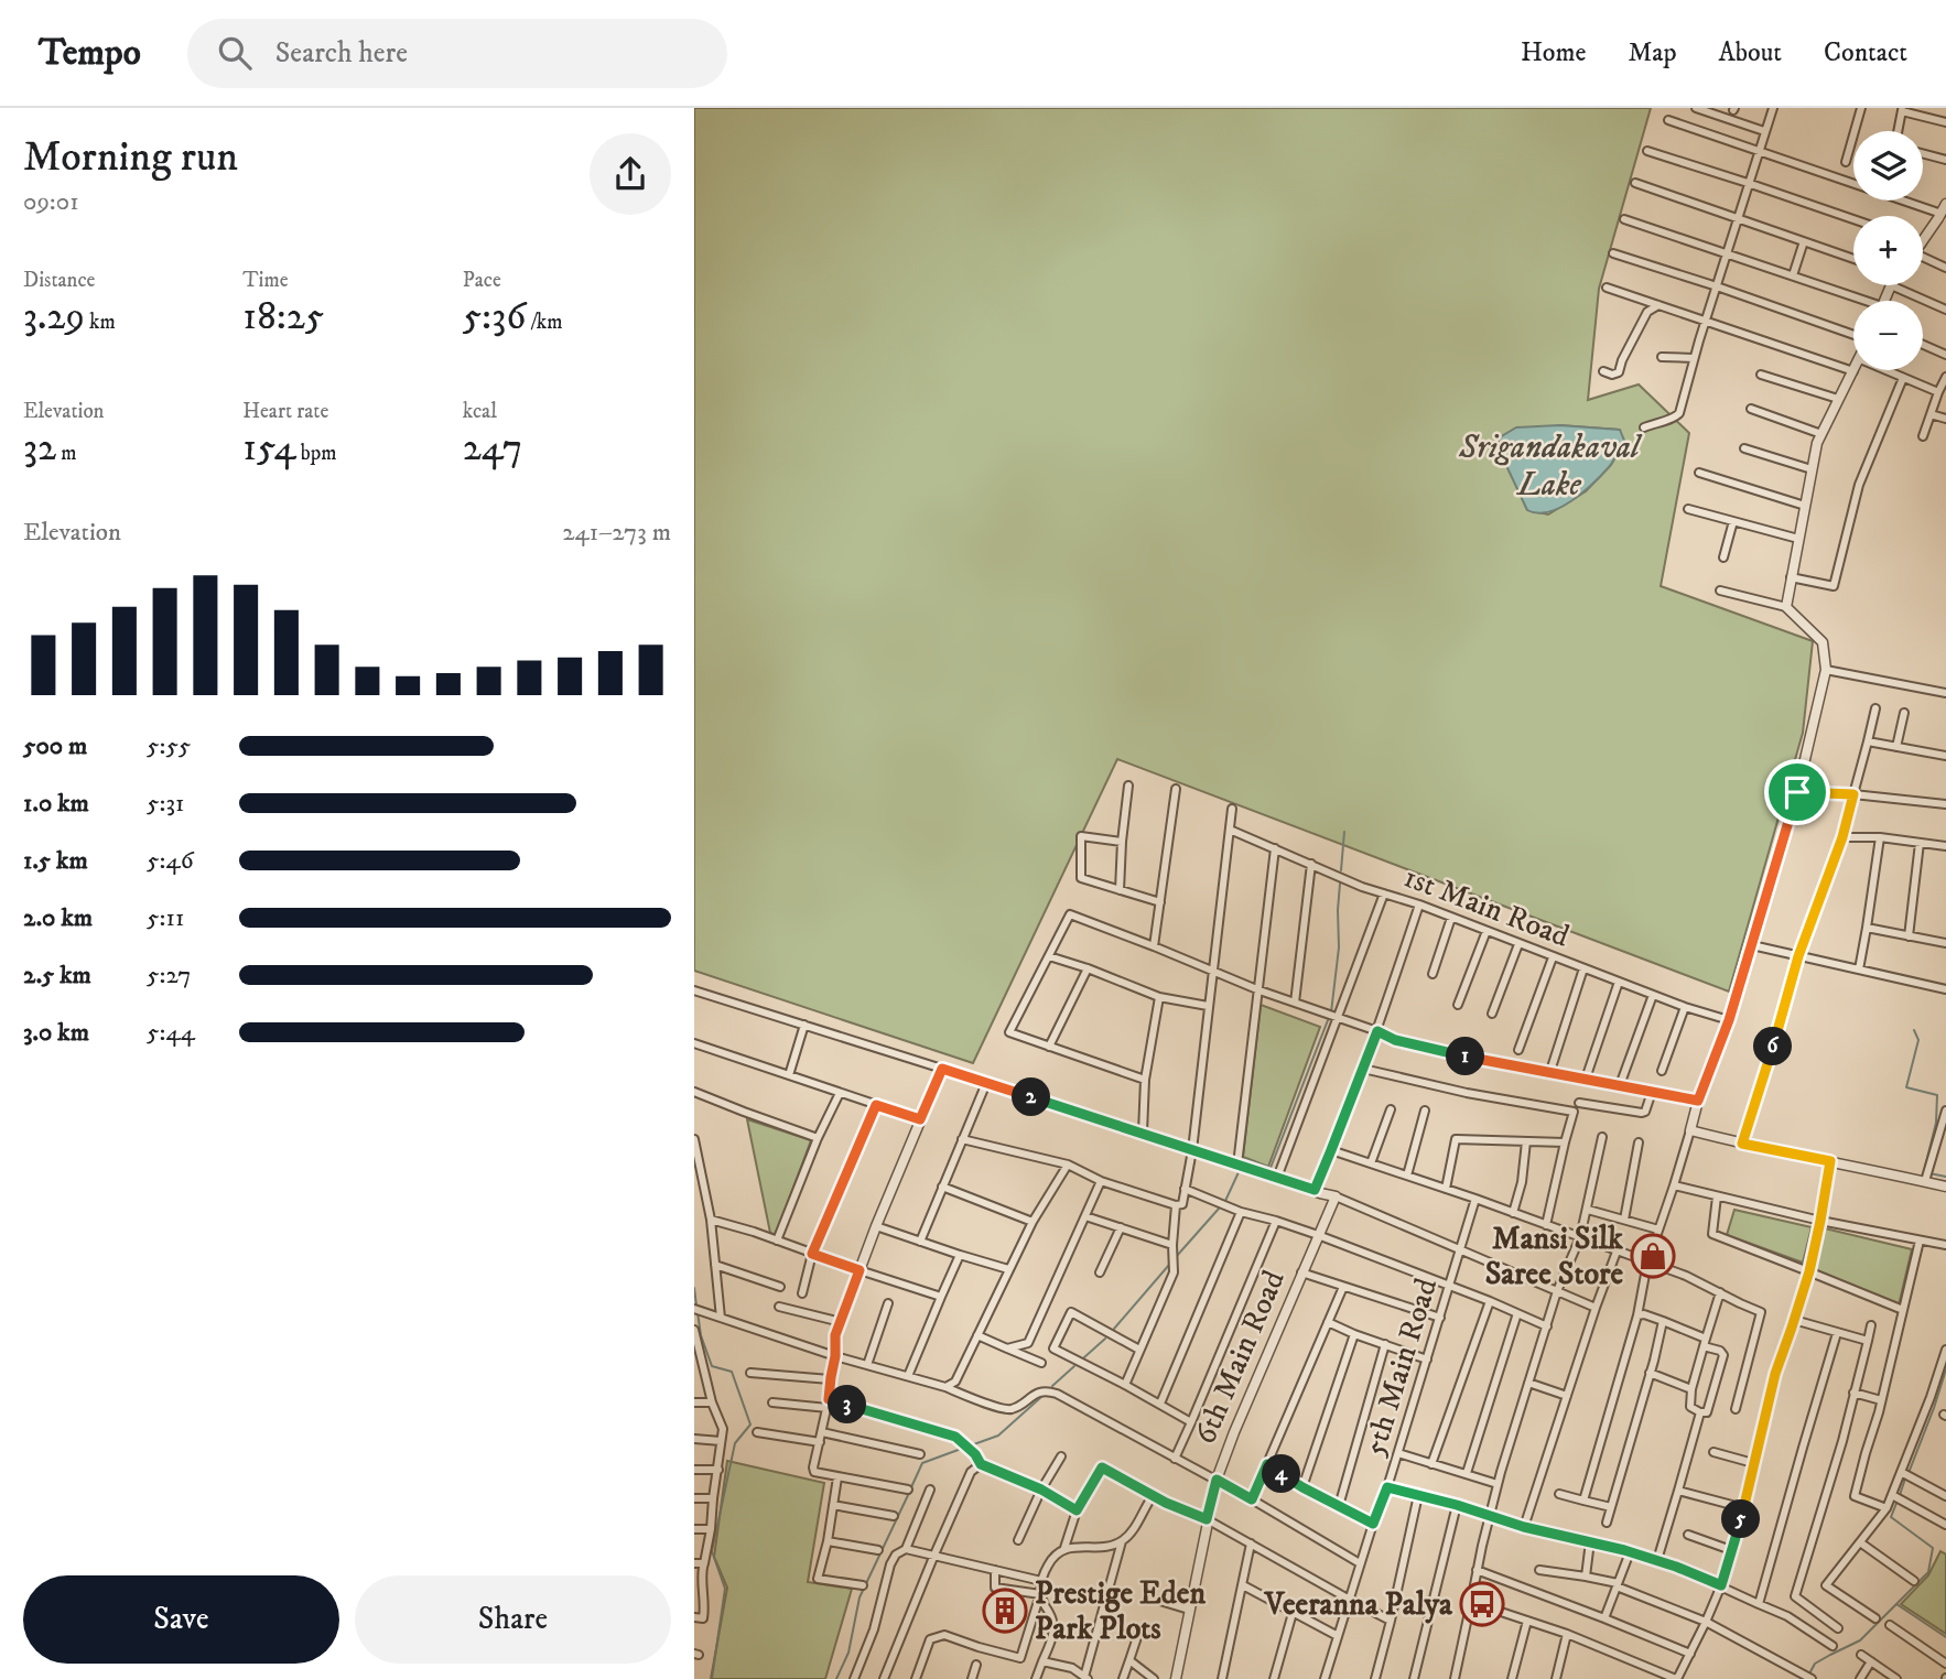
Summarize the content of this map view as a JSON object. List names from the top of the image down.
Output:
{
  "streets": {
    "street": ["1st Main Road", "6th Main Road", "5th Main Road"]
  },
  "water": ["Srigandakaval Lake"],
  "places": {
    "shop": ["Mansi Silk Saree Store"],
    "bus stop": ["Veeranna Palya"],
    "building": ["Prestige Eden Park Plots"]
  },
  "page": {
    "header": "Tempo",
    "search": "Search here",
    "nav": [
      "Home",
      "Map",
      "About",
      "Contact"
    ],
    "heading": ["Morning run", "09:01"],
    "map_buttons": ["+", "−"],
    "stats": [
      ["Distance", "3.29 km"],
      ["Time", "18:25"],
      ["Pace", "5:36 /km"],
      ["Elevation", "32 m"],
      ["Heart rate", "154 bpm"],
      ["kcal", "247"]
    ],
    "chart": ["Elevation", "241–273 m"],
    "list": [
      {
        "name": "500 m",
        "note": "5:55"
      },
      {
        "name": "1.0 km",
        "note": "5:31"
      },
      {
        "name": "1.5 km",
        "note": "5:46"
      },
      {
        "name": "2.0 km",
        "note": "5:11"
      },
      {
        "name": "2.5 km",
        "note": "5:27"
      },
      {
        "name": "3.0 km",
        "note": "5:44"
      }
    ],
    "pins": [
      "6",
      "1",
      "2",
      "3",
      "4",
      "5"
    ],
    "buttons": ["Save", "Share"]
  }
}
